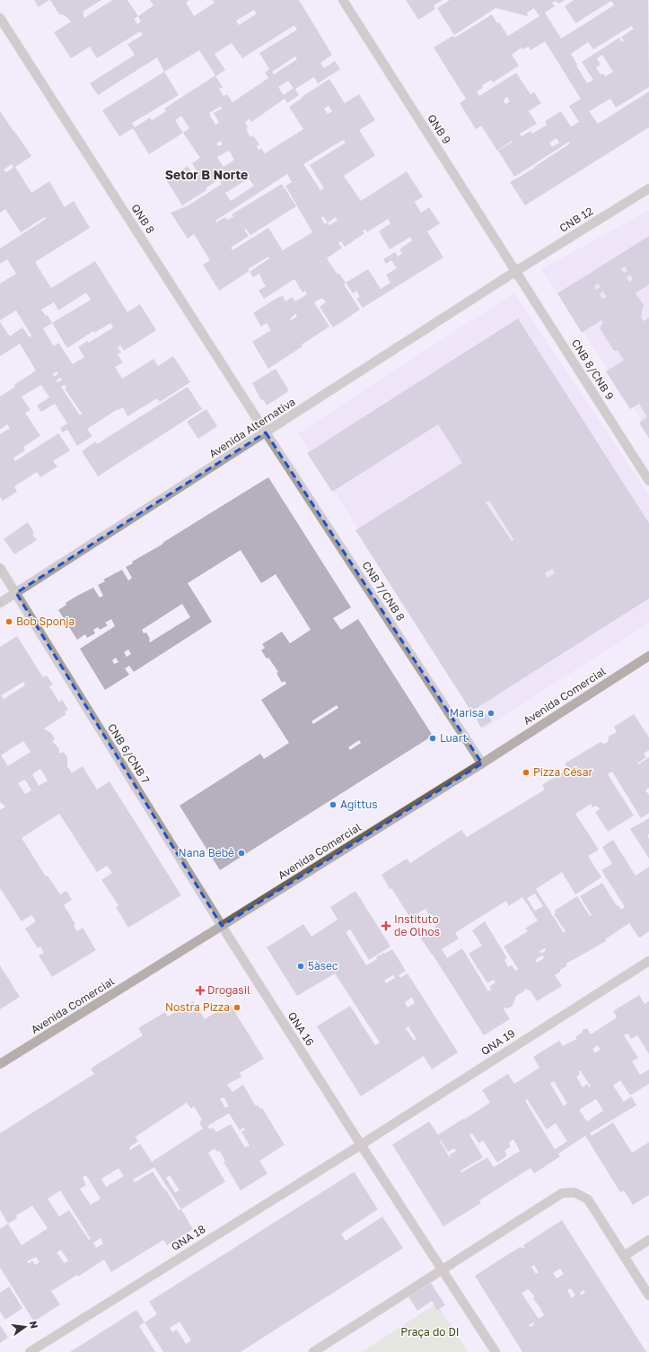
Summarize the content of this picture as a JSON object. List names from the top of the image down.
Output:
{
  "streets": {
    "main road": ["Avenida Comercial"],
    "street": [
      "QNB 9",
      "QNB 8",
      "CNB 12",
      "CNB 8/CNB 9",
      "Avenida Alternativa",
      "CNB 7/CNB 8",
      "CNB 6/CNB 7",
      "QNA 16",
      "QNA 19",
      "QNA 18"
    ]
  },
  "crossings": [
    ["QNB 9", "CNB 12"],
    ["QNB 9", "CNB 8/CNB 9"],
    ["QNB 9", "Avenida Alternativa"],
    ["QNB 8", "Avenida Alternativa"],
    ["QNB 8", "CNB 7/CNB 8"],
    ["CNB 12", "CNB 8/CNB 9"],
    ["CNB 12", "Avenida Alternativa"],
    ["CNB 8/CNB 9", "Avenida Alternativa"],
    ["Avenida Alternativa", "CNB 7/CNB 8"],
    ["Avenida Alternativa", "CNB 6/CNB 7"],
    ["CNB 7/CNB 8", "Avenida Comercial"],
    ["Avenida Comercial", "CNB 6/CNB 7"],
    ["Avenida Comercial", "QNA 16"],
    ["CNB 6/CNB 7", "QNA 16"],
    ["QNA 16", "QNA 19"],
    ["QNA 16", "QNA 18"],
    ["QNA 19", "QNA 18"]
  ],
  "districts": ["Setor B Norte"],
  "parks": ["Praça do DI"],
  "places": {
    "other": [
      "Bob Sponja",
      "Marisa",
      "Luart",
      "Pizza César",
      "Agittus",
      "Nana Bebê",
      "5àsec",
      "Nostra Pizza"
    ],
    "health": ["Instituto de Olhos", "Drogasil"]
  },
  "north": "right"
}
